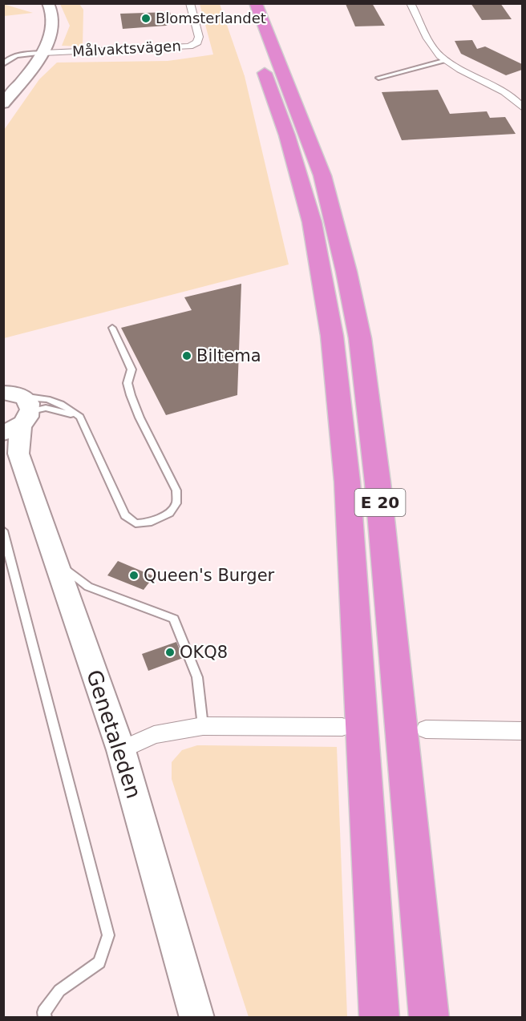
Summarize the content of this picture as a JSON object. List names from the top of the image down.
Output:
{
  "streets": {
    "highway": ["E 20"],
    "main road": ["Genetaleden"],
    "street": ["Målvaktsvägen"]
  },
  "places": [
    "Blomsterlandet",
    "Biltema",
    "Queen's Burger",
    "OKQ8"
  ]
}
